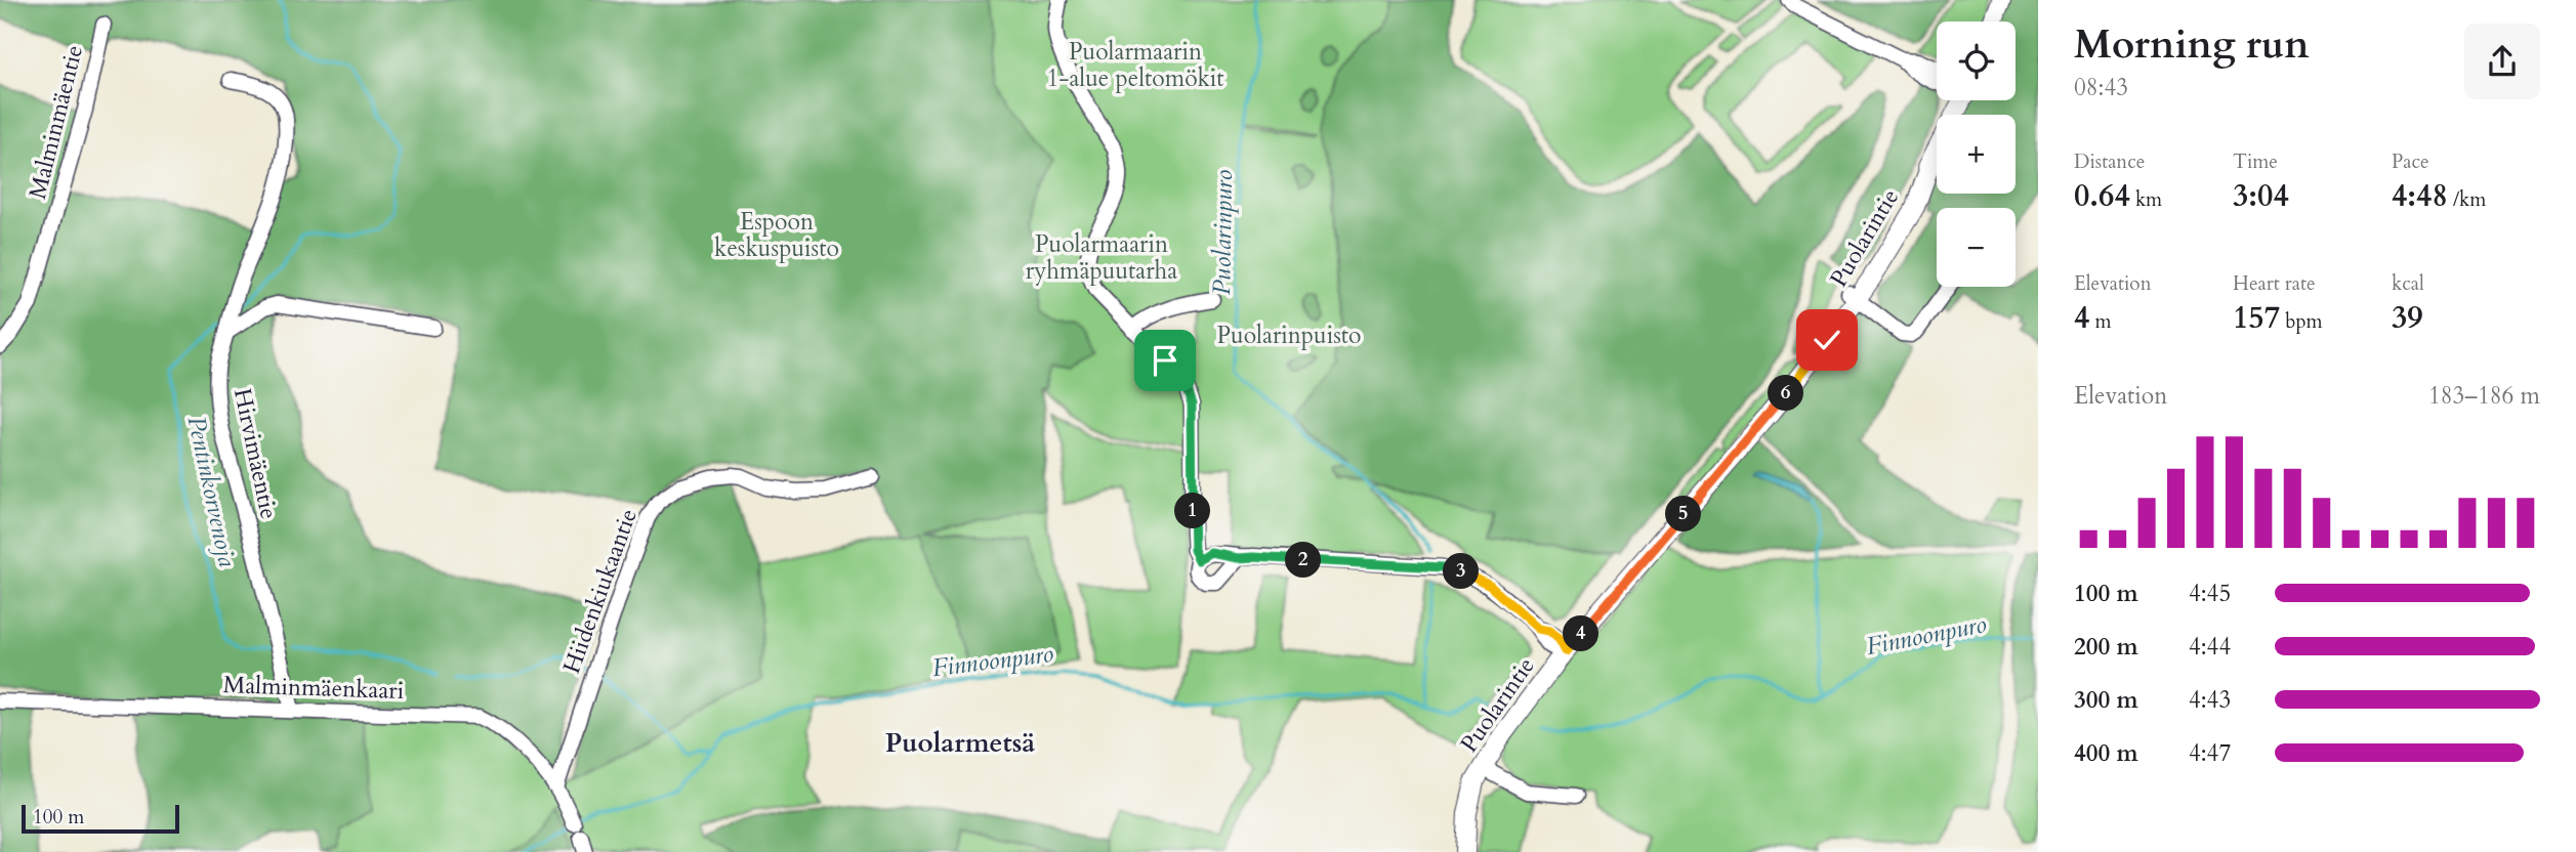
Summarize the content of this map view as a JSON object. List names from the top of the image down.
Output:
{
  "streets": {
    "main road": ["Puolarintie"],
    "street": [
      "Malminmäentie",
      "Hirvimäentie",
      "Hiidenkiukaantie",
      "Malminmäenkaari"
    ]
  },
  "crossings": [
    ["Hirvimäentie", "Malminmäenkaari"],
    ["Hiidenkiukaantie", "Malminmäenkaari"]
  ],
  "districts": ["Puolarmetsä"],
  "water": ["Puolarinpuro", "Pentinkorvenoja", "Finnoonpuro"],
  "parks": [
    "Puolarmaarin 1-alue peltomökit",
    "Espoon keskuspuisto",
    "Puolarmaarin ryhmäpuutarha",
    "Puolarinpuisto"
  ],
  "scale_bar": "100 m",
  "page": {
    "heading": ["Morning run", "08:43"],
    "map_buttons": ["+", "−"],
    "stats": [
      ["Distance", "0.64 km"],
      ["Time", "3:04"],
      ["Pace", "4:48 /km"],
      ["Elevation", "4 m"],
      ["Heart rate", "157 bpm"],
      ["kcal", "39"]
    ],
    "chart": ["Elevation", "183–186 m"],
    "pins": [
      "6",
      "1",
      "5",
      "2",
      "3",
      "4"
    ],
    "list": [
      {
        "name": "100 m",
        "note": "4:45"
      },
      {
        "name": "200 m",
        "note": "4:44"
      },
      {
        "name": "300 m",
        "note": "4:43"
      },
      {
        "name": "400 m",
        "note": "4:47"
      }
    ],
    "scale": "100 m"
  }
}
